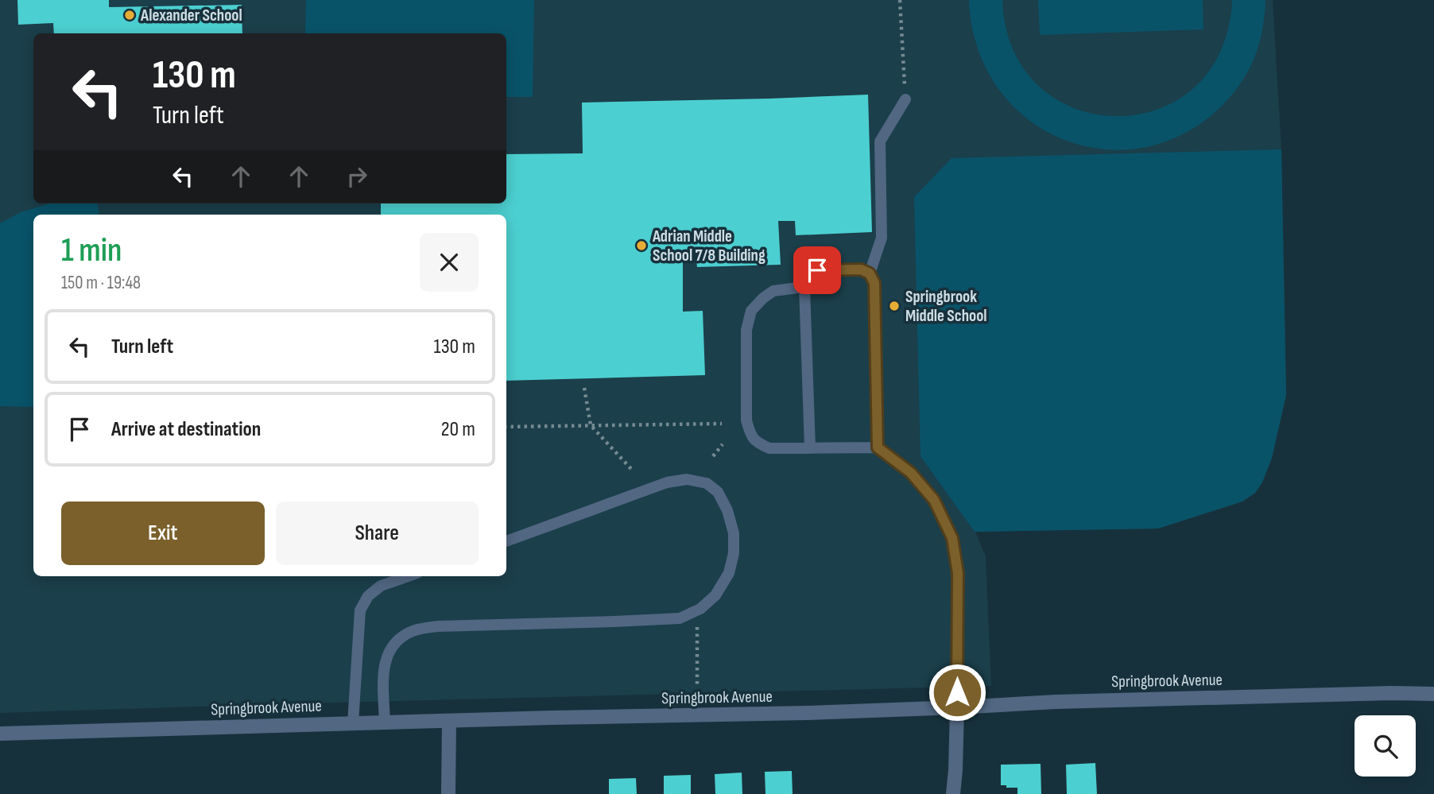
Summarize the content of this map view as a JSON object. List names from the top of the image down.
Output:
{
  "streets": {
    "street": ["Springbrook Avenue"]
  },
  "places": ["Alexander School", "Adrian Middle School 7/8 Building", "Springbrook Middle School"],
  "page": {
    "turn": ["130 m", "Turn left"],
    "heading": ["1 min", "150 m · 19:48"],
    "list": [
      {
        "name": "Turn left",
        "value": "130 m"
      },
      {
        "name": "Arrive at destination",
        "value": "20 m"
      }
    ],
    "buttons": ["Exit", "Share"]
  }
}
